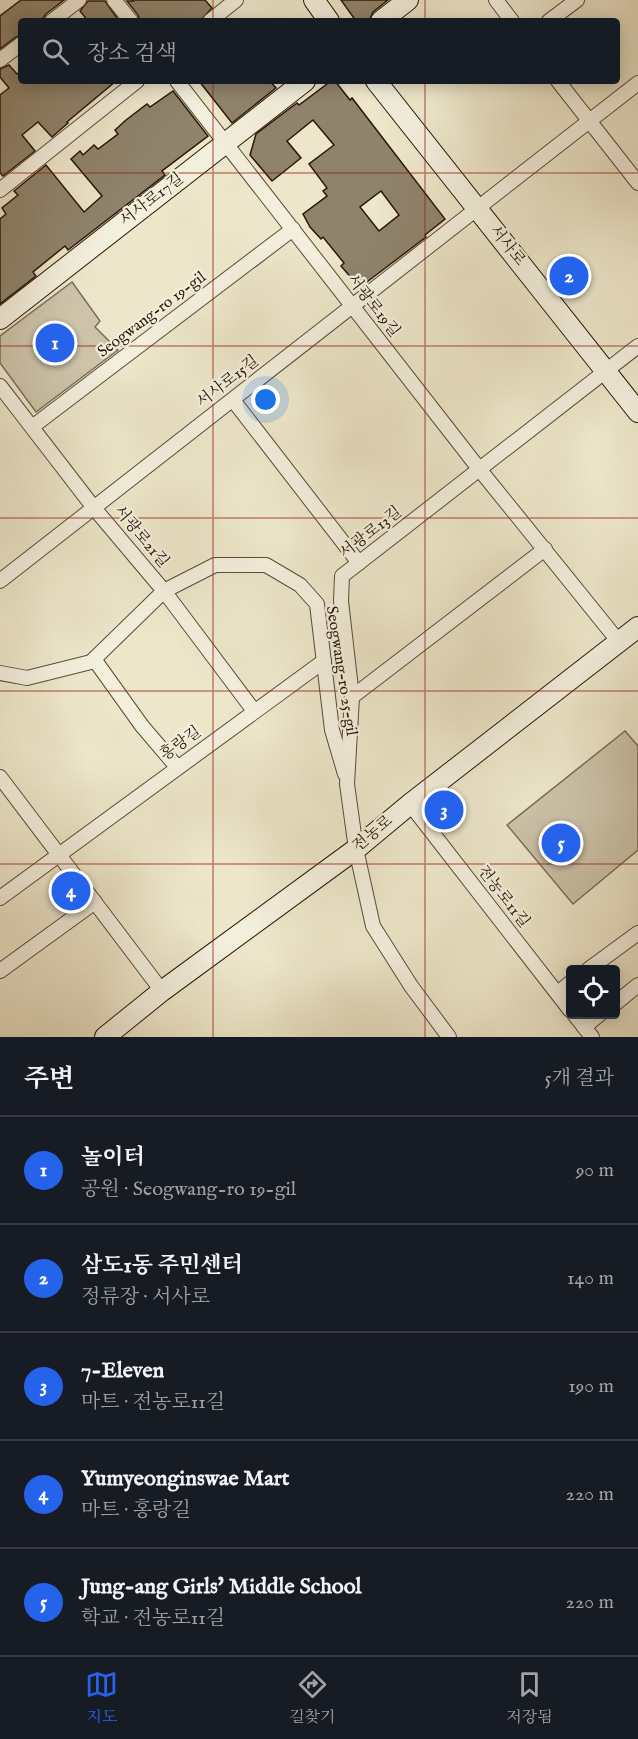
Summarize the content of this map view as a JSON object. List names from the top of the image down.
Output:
{
  "streets": {
    "street": [
      "서사로17길",
      "서사로",
      "서광로19길",
      "Seogwang-ro 19-gil",
      "서사로15길",
      "서광로13길",
      "서광로21길",
      "Seogwang-ro 25-gil",
      "홍랑길",
      "전농로",
      "전농로11길"
    ]
  },
  "crossings": [
    ["서사로17길", "서광로19길"],
    ["서사로", "서사로15길"],
    ["서사로", "서광로13길"],
    ["서광로19길", "Seogwang-ro 19-gil"],
    ["서광로19길", "서사로15길"],
    ["서광로19길", "서광로13길"],
    ["서광로19길", "전농로"],
    ["Seogwang-ro 19-gil", "서광로21길"],
    ["서사로15길", "서광로21길"],
    ["서광로13길", "Seogwang-ro 25-gil"],
    ["서광로13길", "전농로"],
    ["서광로21길", "Seogwang-ro 25-gil"],
    ["서광로21길", "홍랑길"],
    ["Seogwang-ro 25-gil", "홍랑길"],
    ["전농로", "전농로11길"]
  ],
  "page": {
    "search": "장소 검색",
    "pins": [
      "2",
      "1",
      "3",
      "5",
      "4"
    ],
    "heading": ["주변", "5개 결과"],
    "list": [
      {
        "mark": "1",
        "name": "놀이터",
        "note": "공원 · Seogwang-ro 19-gil",
        "value": "90 m"
      },
      {
        "mark": "2",
        "name": "삼도1동 주민센터",
        "note": "정류장 · 서사로",
        "value": "140 m"
      },
      {
        "mark": "3",
        "name": "7-Eleven",
        "note": "마트 · 전농로11길",
        "value": "190 m"
      },
      {
        "mark": "4",
        "name": "Yumyeonginswae Mart",
        "note": "마트 · 홍랑길",
        "value": "220 m"
      },
      {
        "mark": "5",
        "name": "Jung-ang Girls' Middle School",
        "note": "학교 · 전농로11길",
        "value": "220 m"
      }
    ],
    "nav": ["지도", "길찾기", "저장됨"]
  }
}
